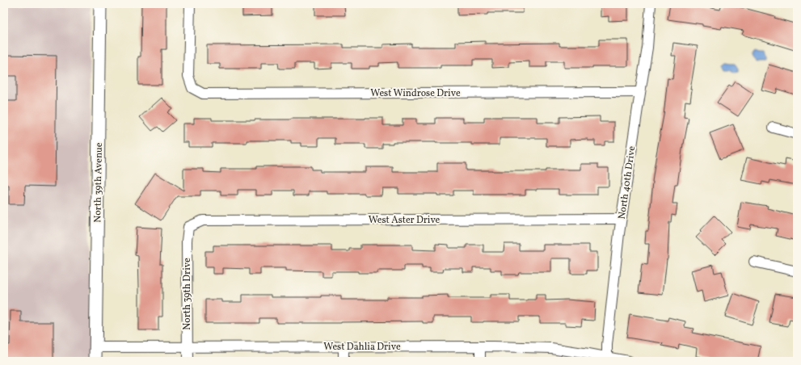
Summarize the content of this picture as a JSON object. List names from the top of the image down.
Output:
{
  "streets": {
    "street": [
      "West Windrose Drive",
      "North 39th Avenue",
      "North 40th Drive",
      "West Aster Drive",
      "North 39th Drive",
      "West Dahlia Drive"
    ]
  },
  "crossings": [
    ["West Windrose Drive", "North 40th Drive"],
    ["North 39th Avenue", "West Dahlia Drive"],
    ["North 40th Drive", "West Aster Drive"],
    ["North 40th Drive", "West Dahlia Drive"],
    ["West Aster Drive", "North 39th Drive"],
    ["North 39th Drive", "West Dahlia Drive"]
  ]
}
